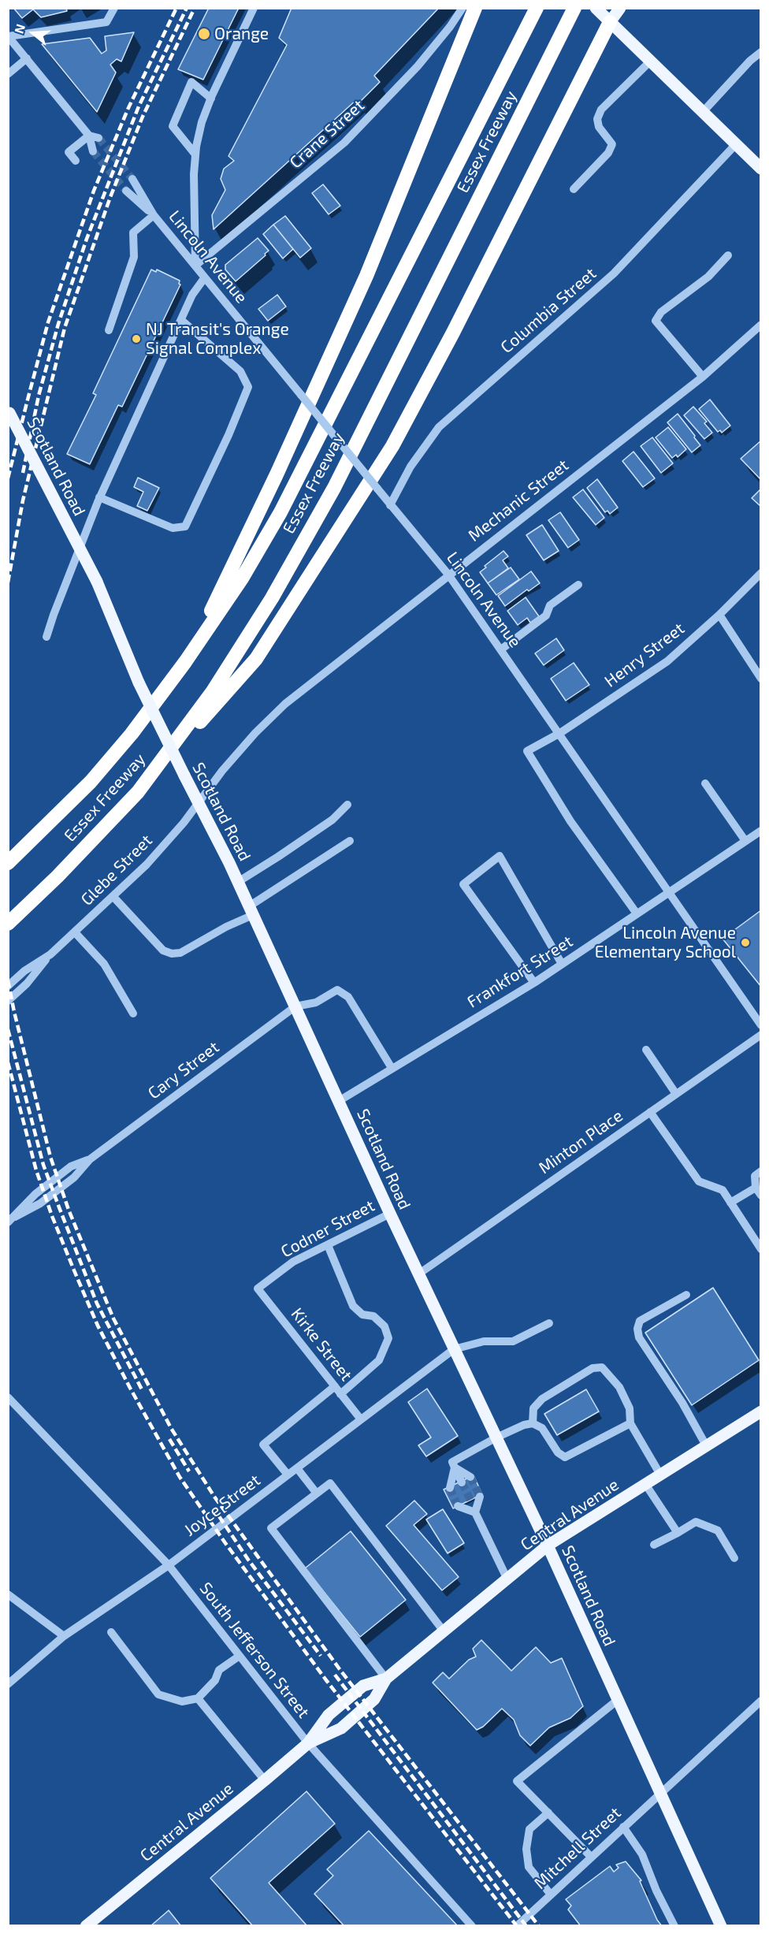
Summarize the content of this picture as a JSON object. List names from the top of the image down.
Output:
{
  "streets": {
    "highway": ["Essex Freeway"],
    "main road": ["Scotland Road", "Central Avenue"],
    "street": [
      "Crane Street",
      "Lincoln Avenue",
      "Columbia Street",
      "Mechanic Street",
      "Henry Street",
      "Glebe Street",
      "Frankfort Street",
      "Cary Street",
      "Minton Place",
      "Codner Street",
      "Kirke Street",
      "Joyce Street",
      "South Jefferson Street",
      "Mitchell Street"
    ]
  },
  "crossings": [
    ["Crane Street", "Lincoln Avenue"],
    ["Lincoln Avenue", "Columbia Street"],
    ["Lincoln Avenue", "Mechanic Street"],
    ["Lincoln Avenue", "Henry Street"],
    ["Lincoln Avenue", "Frankfort Street"],
    ["Scotland Road", "Mechanic Street"],
    ["Scotland Road", "Glebe Street"],
    ["Scotland Road", "Frankfort Street"],
    ["Scotland Road", "Cary Street"],
    ["Scotland Road", "Minton Place"],
    ["Scotland Road", "Codner Street"],
    ["Scotland Road", "Joyce Street"],
    ["Scotland Road", "Central Avenue"],
    ["Scotland Road", "Mitchell Street"],
    ["Mechanic Street", "Glebe Street"],
    ["Henry Street", "Frankfort Street"],
    ["Codner Street", "Kirke Street"],
    ["Kirke Street", "Joyce Street"],
    ["Joyce Street", "South Jefferson Street"],
    ["Central Avenue", "South Jefferson Street"]
  ],
  "places": ["Orange", "NJ Transit's Orange Signal Complex", "Lincoln Avenue Elementary School"],
  "north": "left"
}
